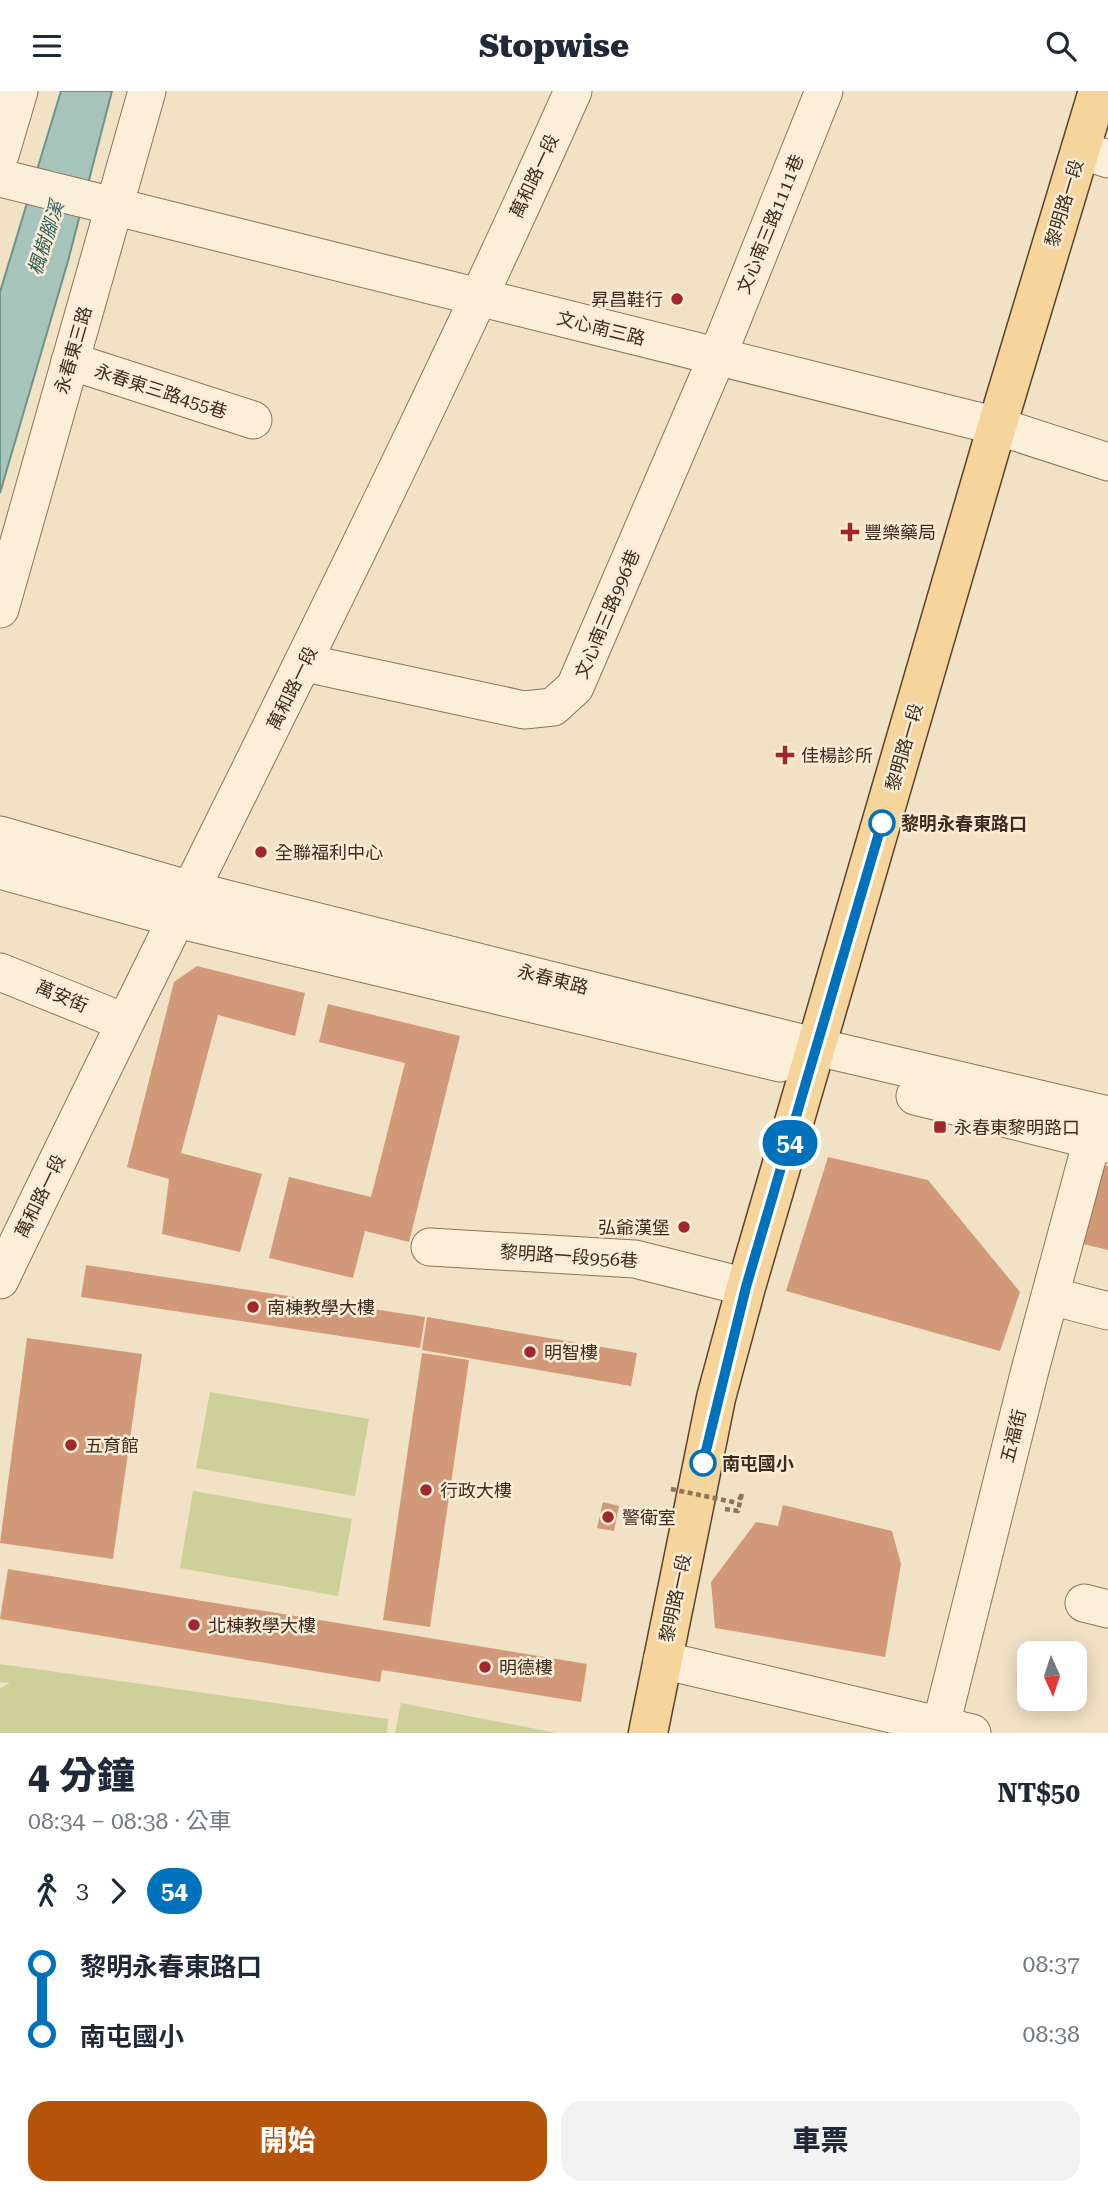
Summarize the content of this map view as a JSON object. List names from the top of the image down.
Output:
{
  "streets": {
    "main road": ["黎明路一段"],
    "street": [
      "萬和路一段",
      "文心南三路1111巷",
      "文心南三路",
      "永春東三路",
      "永春東三路455巷",
      "文心南三路996巷",
      "永春東路",
      "萬安街",
      "黎明路一段956巷",
      "五福街"
    ]
  },
  "crossings": [
    ["萬和路一段", "文心南三路"],
    ["萬和路一段", "文心南三路996巷"],
    ["萬和路一段", "永春東路"],
    ["萬和路一段", "萬安街"],
    ["黎明路一段", "文心南三路"],
    ["黎明路一段", "永春東路"],
    ["黎明路一段", "黎明路一段956巷"],
    ["文心南三路1111巷", "文心南三路"],
    ["文心南三路1111巷", "文心南三路996巷"],
    ["文心南三路", "永春東三路"],
    ["文心南三路", "文心南三路996巷"],
    ["永春東三路", "永春東三路455巷"],
    ["永春東路", "五福街"]
  ],
  "water": ["楓樹腳溪"],
  "places": {
    "other": [
      "昇昌鞋行",
      "黎明永春東路口",
      "全聯福利中心",
      "弘爺漢堡",
      "南棟教學大樓",
      "明智樓",
      "五育館",
      "南屯國小",
      "行政大樓",
      "警衛室",
      "北棟教學大樓",
      "明德樓"
    ],
    "health": ["豐樂藥局", "佳楊診所"],
    "transit": ["永春東黎明路口"]
  },
  "lines": ["bus line 54"],
  "north": "bottom",
  "page": {
    "header": "Stopwise",
    "on_map": "54",
    "heading": ["4 分鐘", "08:34 – 08:38 · 公車", "NT$50"],
    "legs": ["3", "54"],
    "list": [
      {
        "name": "黎明永春東路口",
        "value": "08:37"
      },
      {
        "name": "南屯國小",
        "value": "08:38"
      }
    ],
    "buttons": ["開始", "車票"]
  }
}
